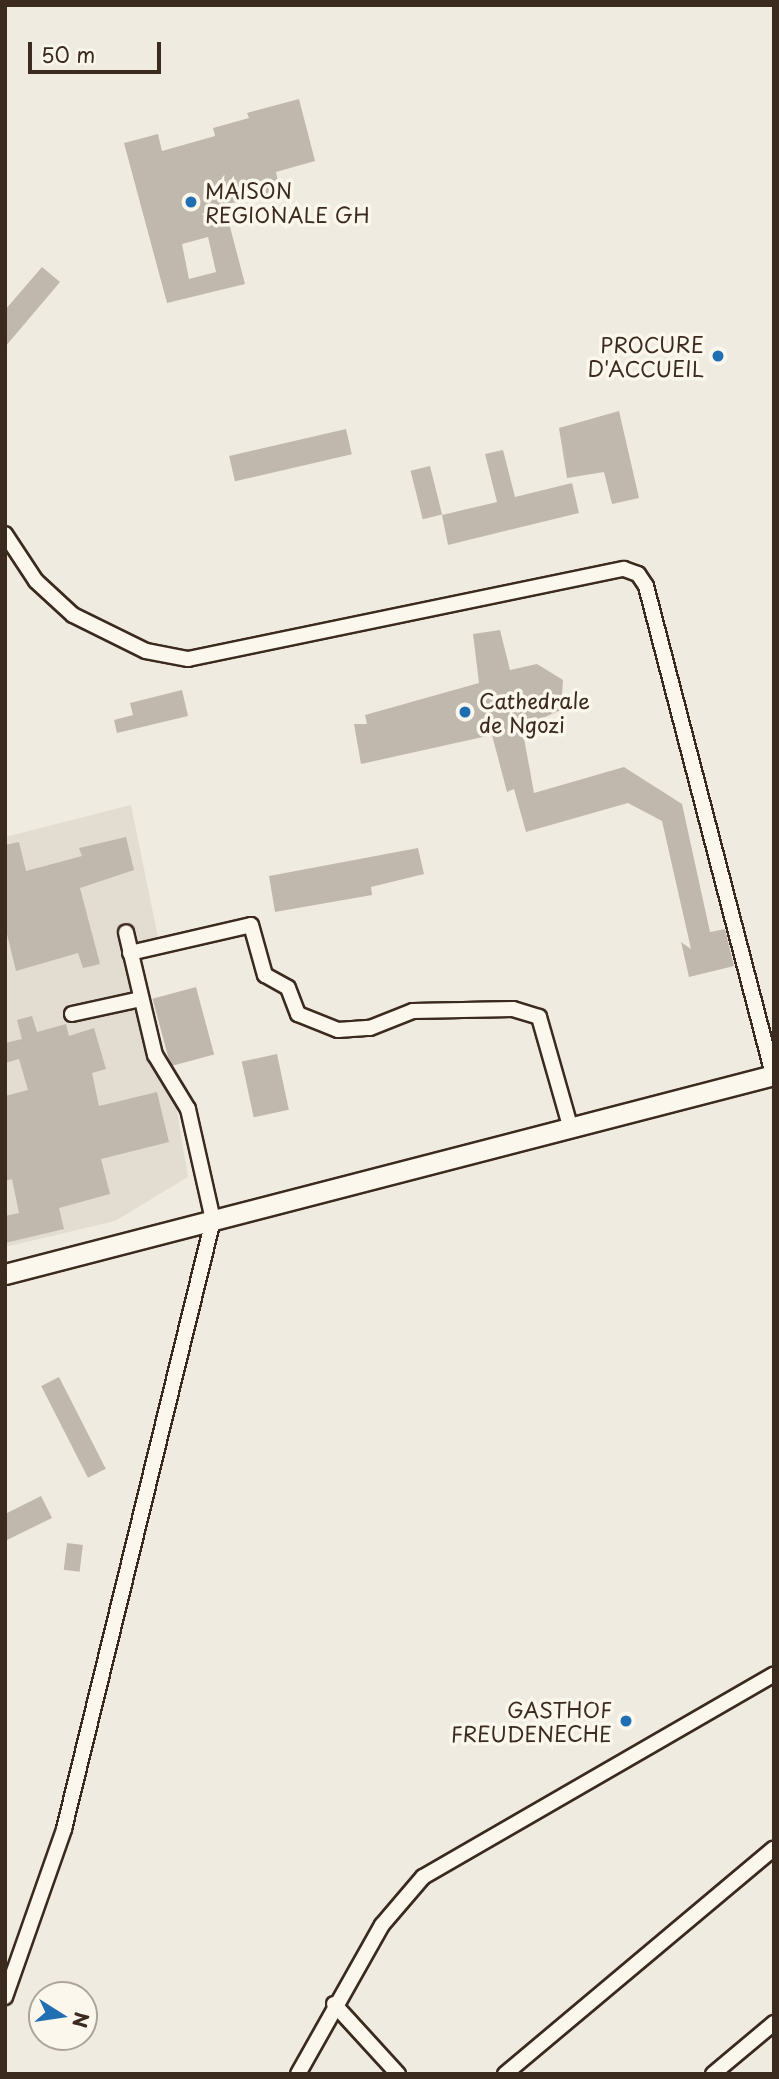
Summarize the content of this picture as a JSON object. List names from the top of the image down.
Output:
{
  "places": [
    "MAISON REGIONALE GH",
    "PROCURE D'ACCUEIL",
    "Cathedrale de Ngozi",
    "GASTHOF FREUDENECHE"
  ],
  "scale_bar": "50 m",
  "north": "right"
}
